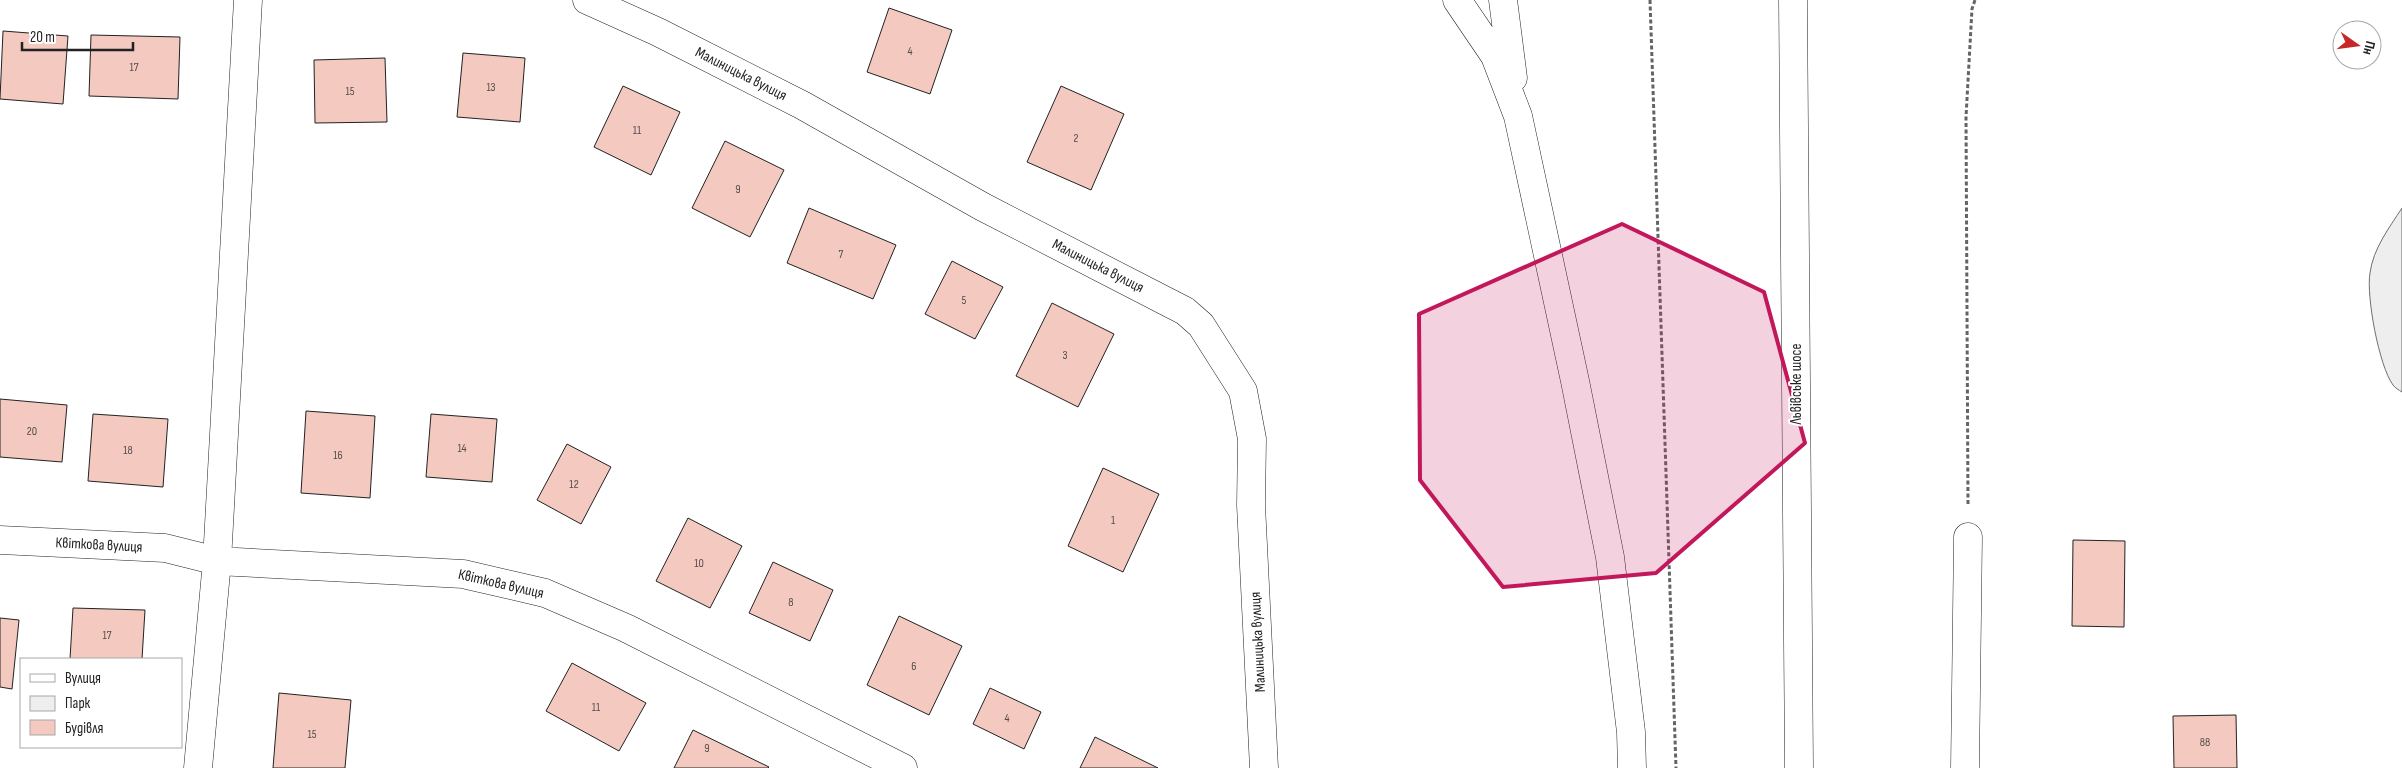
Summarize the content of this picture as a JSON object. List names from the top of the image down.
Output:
{
  "streets": {
    "street": ["Малиницька вулиця", "Львівське шосе", "Квіткова вулиця"]
  },
  "house_numbers": [
    "4",
    "17",
    "13",
    "15",
    "11",
    "2",
    "9",
    "7",
    "5",
    "3",
    "20",
    "14",
    "18",
    "16",
    "12",
    "1",
    "10",
    "8",
    "17",
    "6",
    "11",
    "4",
    "15",
    "88",
    "9"
  ],
  "legend": ["Вулиця", "Парк", "Будівля"],
  "scale_bar": "20 m",
  "north": "right"
}
